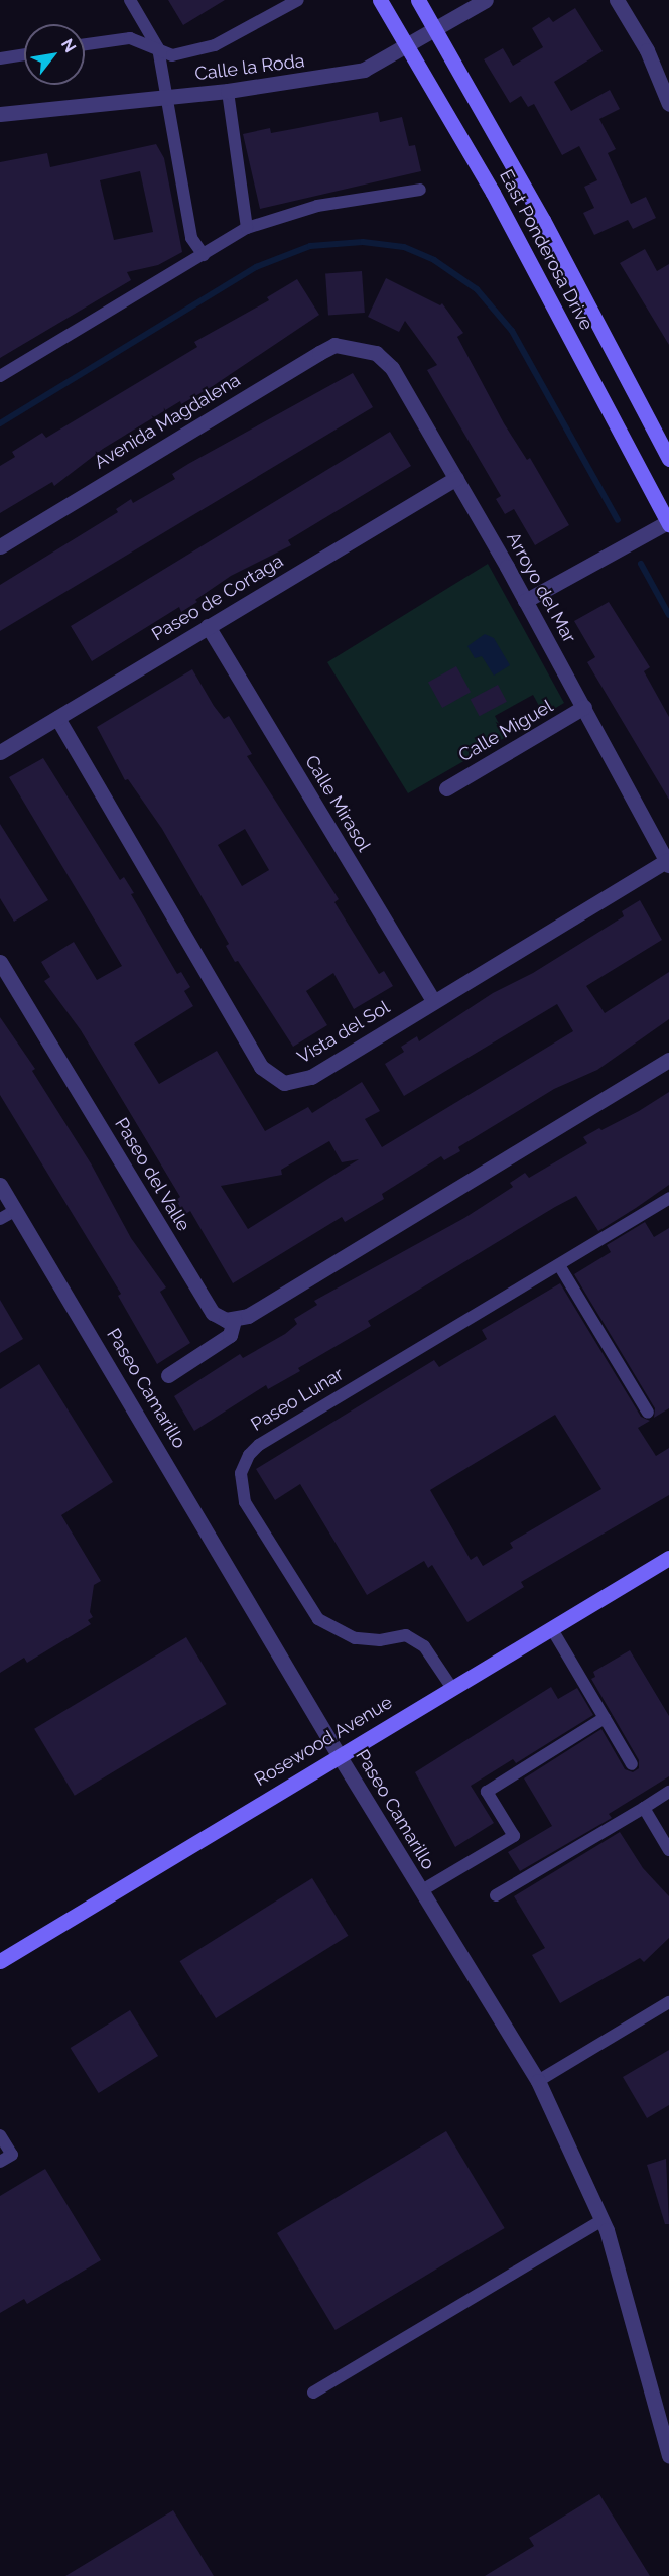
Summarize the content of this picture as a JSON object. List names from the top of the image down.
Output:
{
  "streets": {
    "main road": ["East Ponderosa Drive", "Rosewood Avenue"],
    "street": [
      "Calle la Roda",
      "Avenida Magdalena",
      "Arroyo del Mar",
      "Paseo de Cortaga",
      "Calle Miguel",
      "Calle Mirasol",
      "Vista del Sol",
      "Paseo del Valle",
      "Paseo Camarillo"
    ],
    "lane": ["Paseo Lunar"]
  },
  "crossings": [
    ["Calle la Roda", "East Ponderosa Drive"],
    ["Avenida Magdalena", "Arroyo del Mar"],
    ["Arroyo del Mar", "Paseo de Cortaga"],
    ["Arroyo del Mar", "Calle Miguel"],
    ["Arroyo del Mar", "Vista del Sol"],
    ["Paseo de Cortaga", "Calle Mirasol"],
    ["Paseo de Cortaga", "Vista del Sol"],
    ["Calle Mirasol", "Vista del Sol"],
    ["Paseo Camarillo", "Rosewood Avenue"],
    ["Paseo Lunar", "Rosewood Avenue"]
  ],
  "north": "top right"
}
